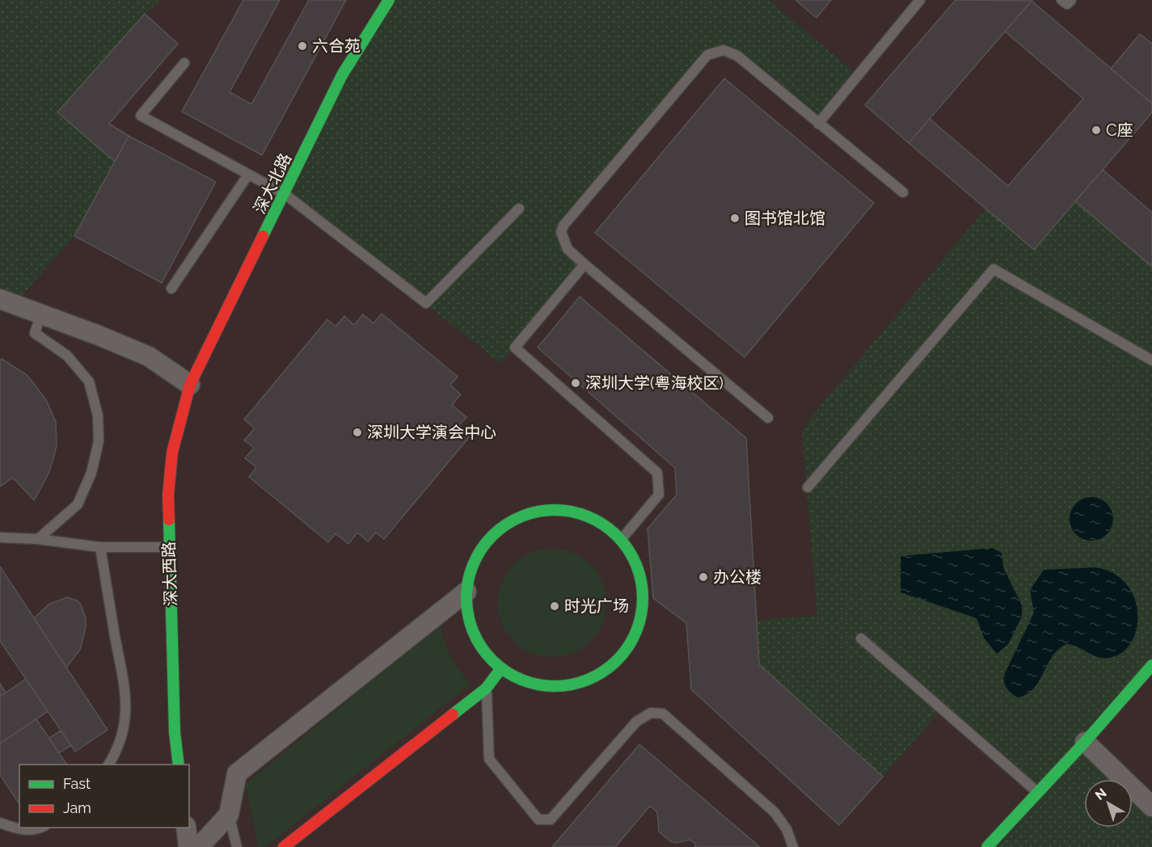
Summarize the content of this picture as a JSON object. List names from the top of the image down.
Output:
{
  "streets": {
    "street": ["深大北路", "深大西路"]
  },
  "crossings": [
    ["深大北路", "深大西路"]
  ],
  "places": [
    "六合苑",
    "C座",
    "图书馆北馆",
    "深圳大学(粤海校区)",
    "深圳大学演会中心",
    "办公楼",
    "时光广场"
  ],
  "legend": ["Fast", "Jam"],
  "north": "top left"
}
